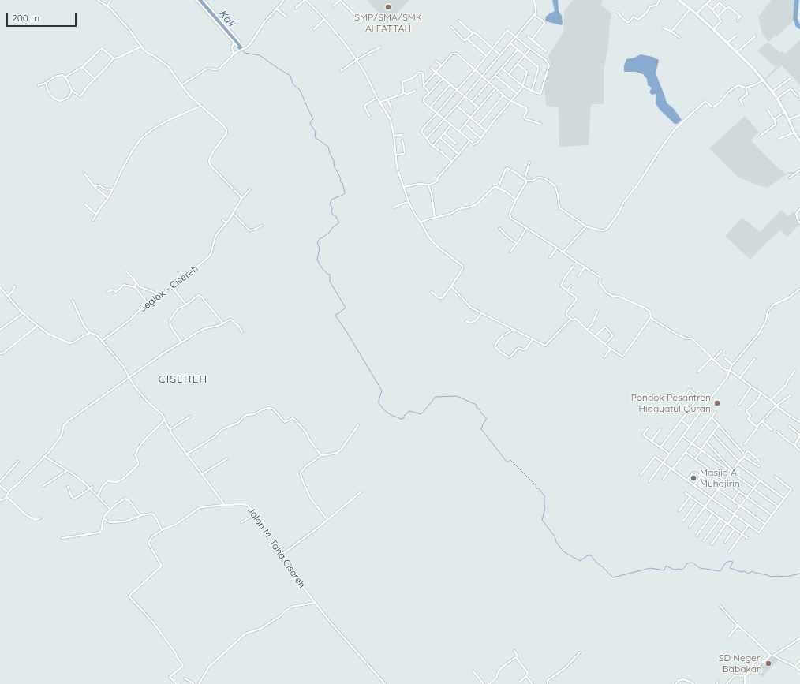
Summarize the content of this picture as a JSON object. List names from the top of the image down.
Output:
{
  "streets": {
    "street": ["Seglok - Cisereh", "Jalan M. Taha Cisereh"]
  },
  "districts": ["CISEREH"],
  "water": ["Kali"],
  "places": [
    "SMP/SMA/SMK Al FATTAH",
    "Pondok Pesantren Hidayatul Quran",
    "Masjid Al Muhajirin",
    "SD Negeri Babakan"
  ],
  "scale_bar": "200 m"
}
